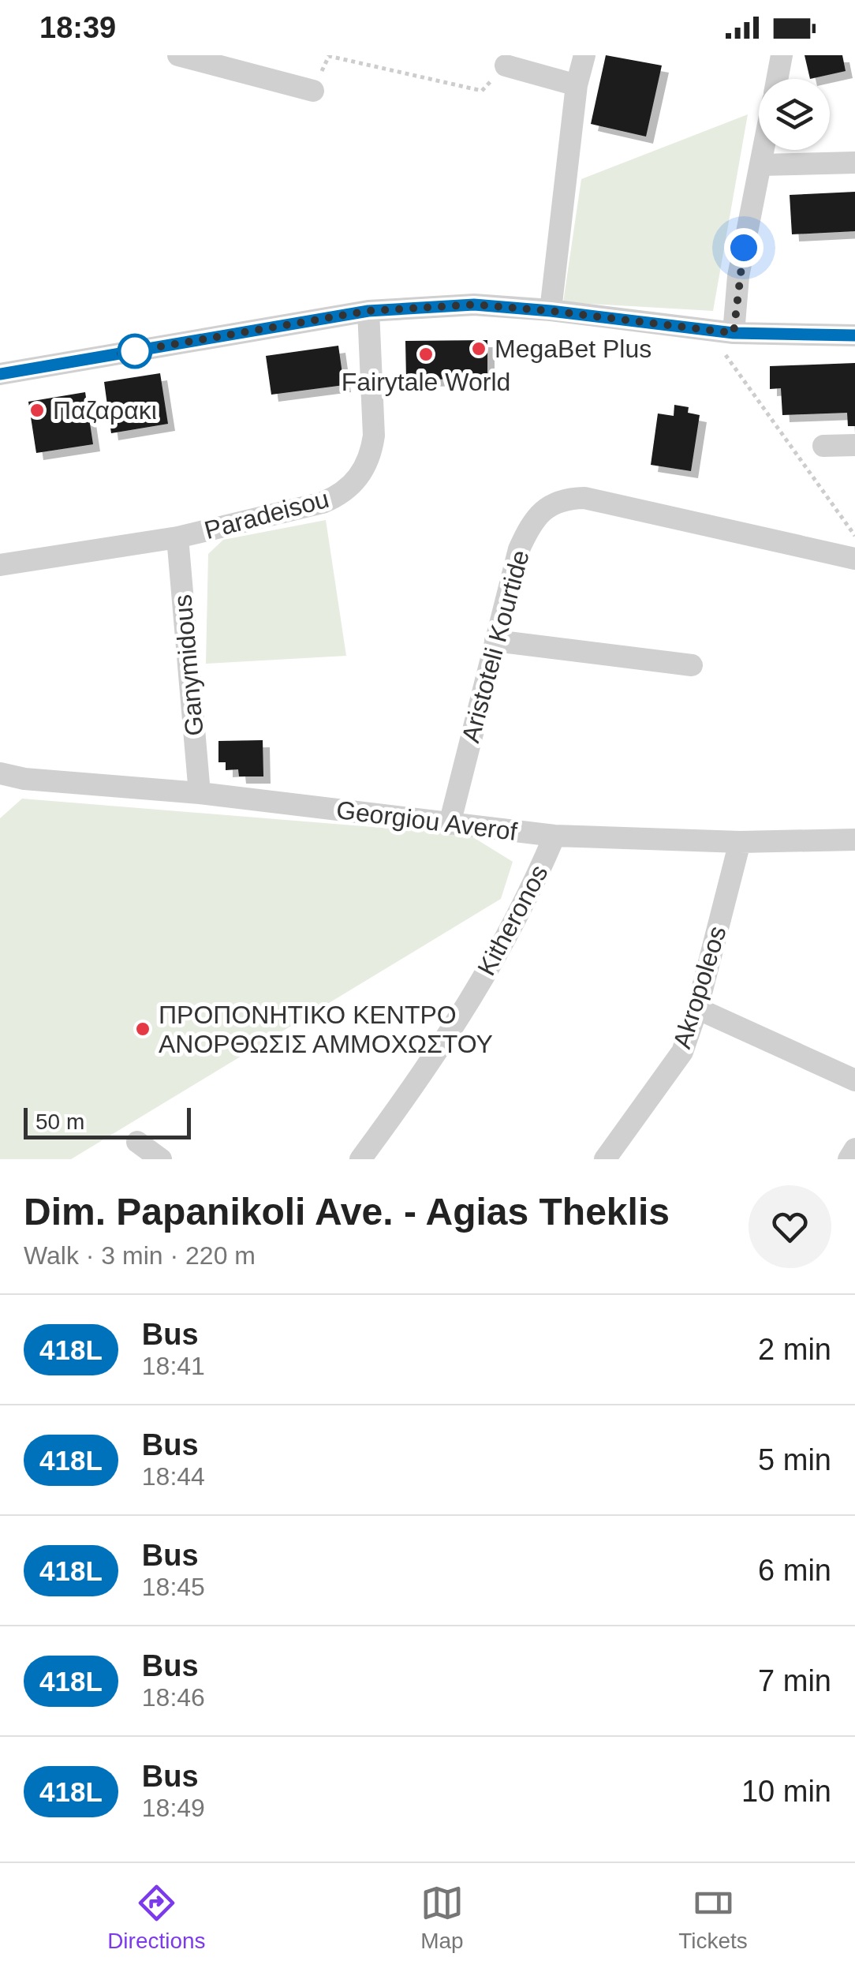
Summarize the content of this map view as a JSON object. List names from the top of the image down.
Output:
{
  "streets": {
    "street": [
      "Paradeisou",
      "Aristoteli Kourtide",
      "Ganymidous",
      "Georgiou Averof",
      "Kitheronos",
      "Akropoleos"
    ]
  },
  "crossings": [
    ["Paradeisou", "Ganymidous"],
    ["Aristoteli Kourtide", "Georgiou Averof"],
    ["Ganymidous", "Georgiou Averof"],
    ["Georgiou Averof", "Kitheronos"],
    ["Georgiou Averof", "Akropoleos"]
  ],
  "places": [
    "MegaBet Plus",
    "Fairytale World",
    "Παζαρακι",
    "ΠΡΟΠΟΝΗΤΙΚΟ ΚΕΝΤΡΟ ΑΝΟΡΘΩΣΙΣ ΑΜΜΟΧΩΣΤΟΥ"
  ],
  "lines": ["bus line 418L"],
  "scale_bar": "50 m",
  "page": {
    "status": "18:39",
    "scale": "50 m",
    "heading": ["Dim. Papanikoli Ave. - Agias Theklis", "Walk · 3 min · 220 m"],
    "list": [
      {
        "mark": "418L",
        "name": "Bus",
        "note": "18:41",
        "value": "2 min"
      },
      {
        "mark": "418L",
        "name": "Bus",
        "note": "18:44",
        "value": "5 min"
      },
      {
        "mark": "418L",
        "name": "Bus",
        "note": "18:45",
        "value": "6 min"
      },
      {
        "mark": "418L",
        "name": "Bus",
        "note": "18:46",
        "value": "7 min"
      },
      {
        "mark": "418L",
        "name": "Bus",
        "note": "18:49",
        "value": "10 min"
      }
    ],
    "tabs": ["Directions", "Map", "Tickets"]
  }
}
